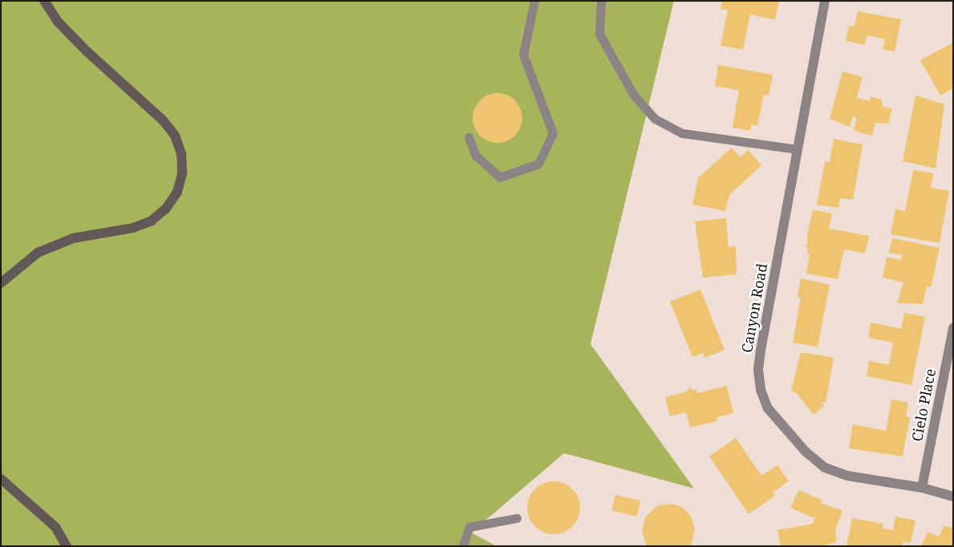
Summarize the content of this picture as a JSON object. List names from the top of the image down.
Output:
{
  "streets": {
    "street": ["Canyon Road", "Cielo Place"]
  },
  "crossings": [
    ["Canyon Road", "Cielo Place"]
  ]
}
